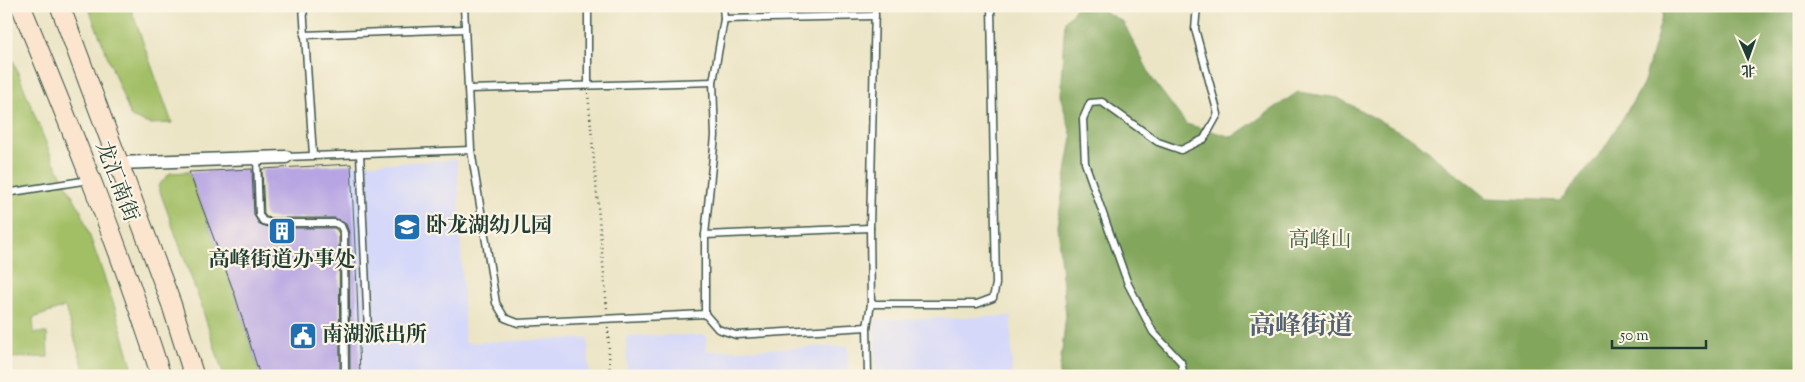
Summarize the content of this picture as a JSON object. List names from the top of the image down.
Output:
{
  "streets": {
    "main road": ["龙汇南街"]
  },
  "districts": ["高峰街道"],
  "parks": ["高峰山"],
  "places": {
    "school or university": ["卧龙湖幼儿园"],
    "building": ["高峰街道办事处"],
    "public building": ["南湖派出所"]
  },
  "scale_bar": "50 m",
  "north": "bottom"
}
